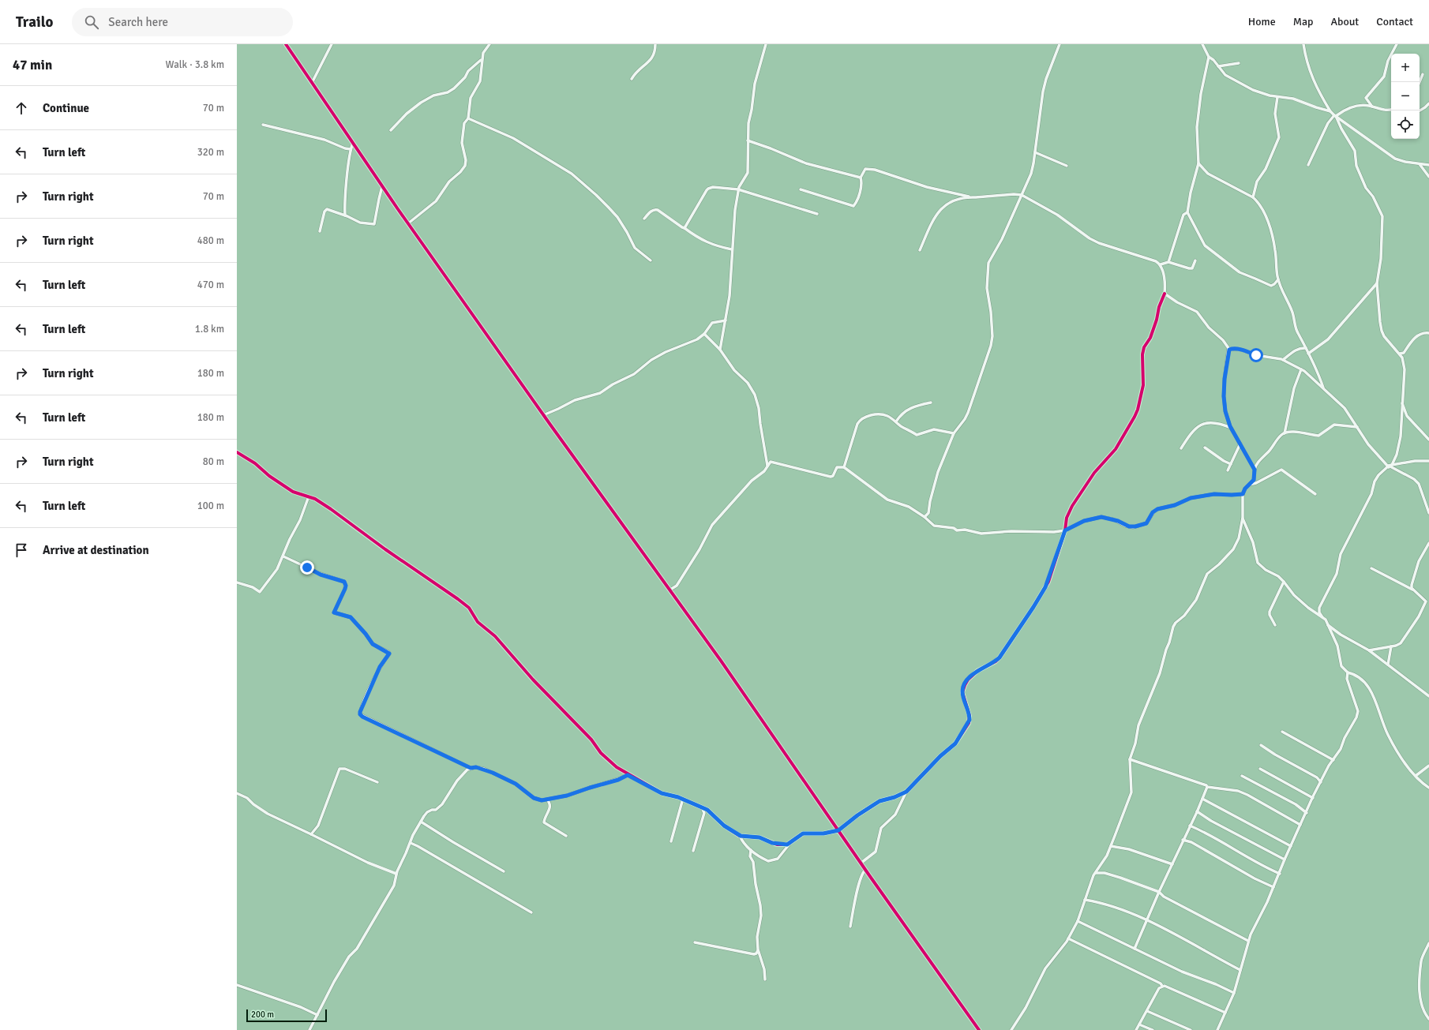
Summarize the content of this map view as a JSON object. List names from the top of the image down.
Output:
{
  "scale_bar": "200 m",
  "page": {
    "header": "Trailo",
    "search": "Search here",
    "nav": [
      "Home",
      "Map",
      "About",
      "Contact"
    ],
    "heading": ["47 min", "Walk · 3.8 km"],
    "map_buttons": ["+", "−"],
    "list": [
      ["Continue", "70 m"],
      ["Turn left", "320 m"],
      ["Turn right", "70 m"],
      ["Turn right", "480 m"],
      ["Turn left", "470 m"],
      ["Turn left", "1.8 km"],
      ["Turn right", "180 m"],
      ["Turn left", "180 m"],
      ["Turn right", "80 m"],
      ["Turn left", "100 m"],
      "Arrive at destination"
    ],
    "scale": "200 m"
  }
}
